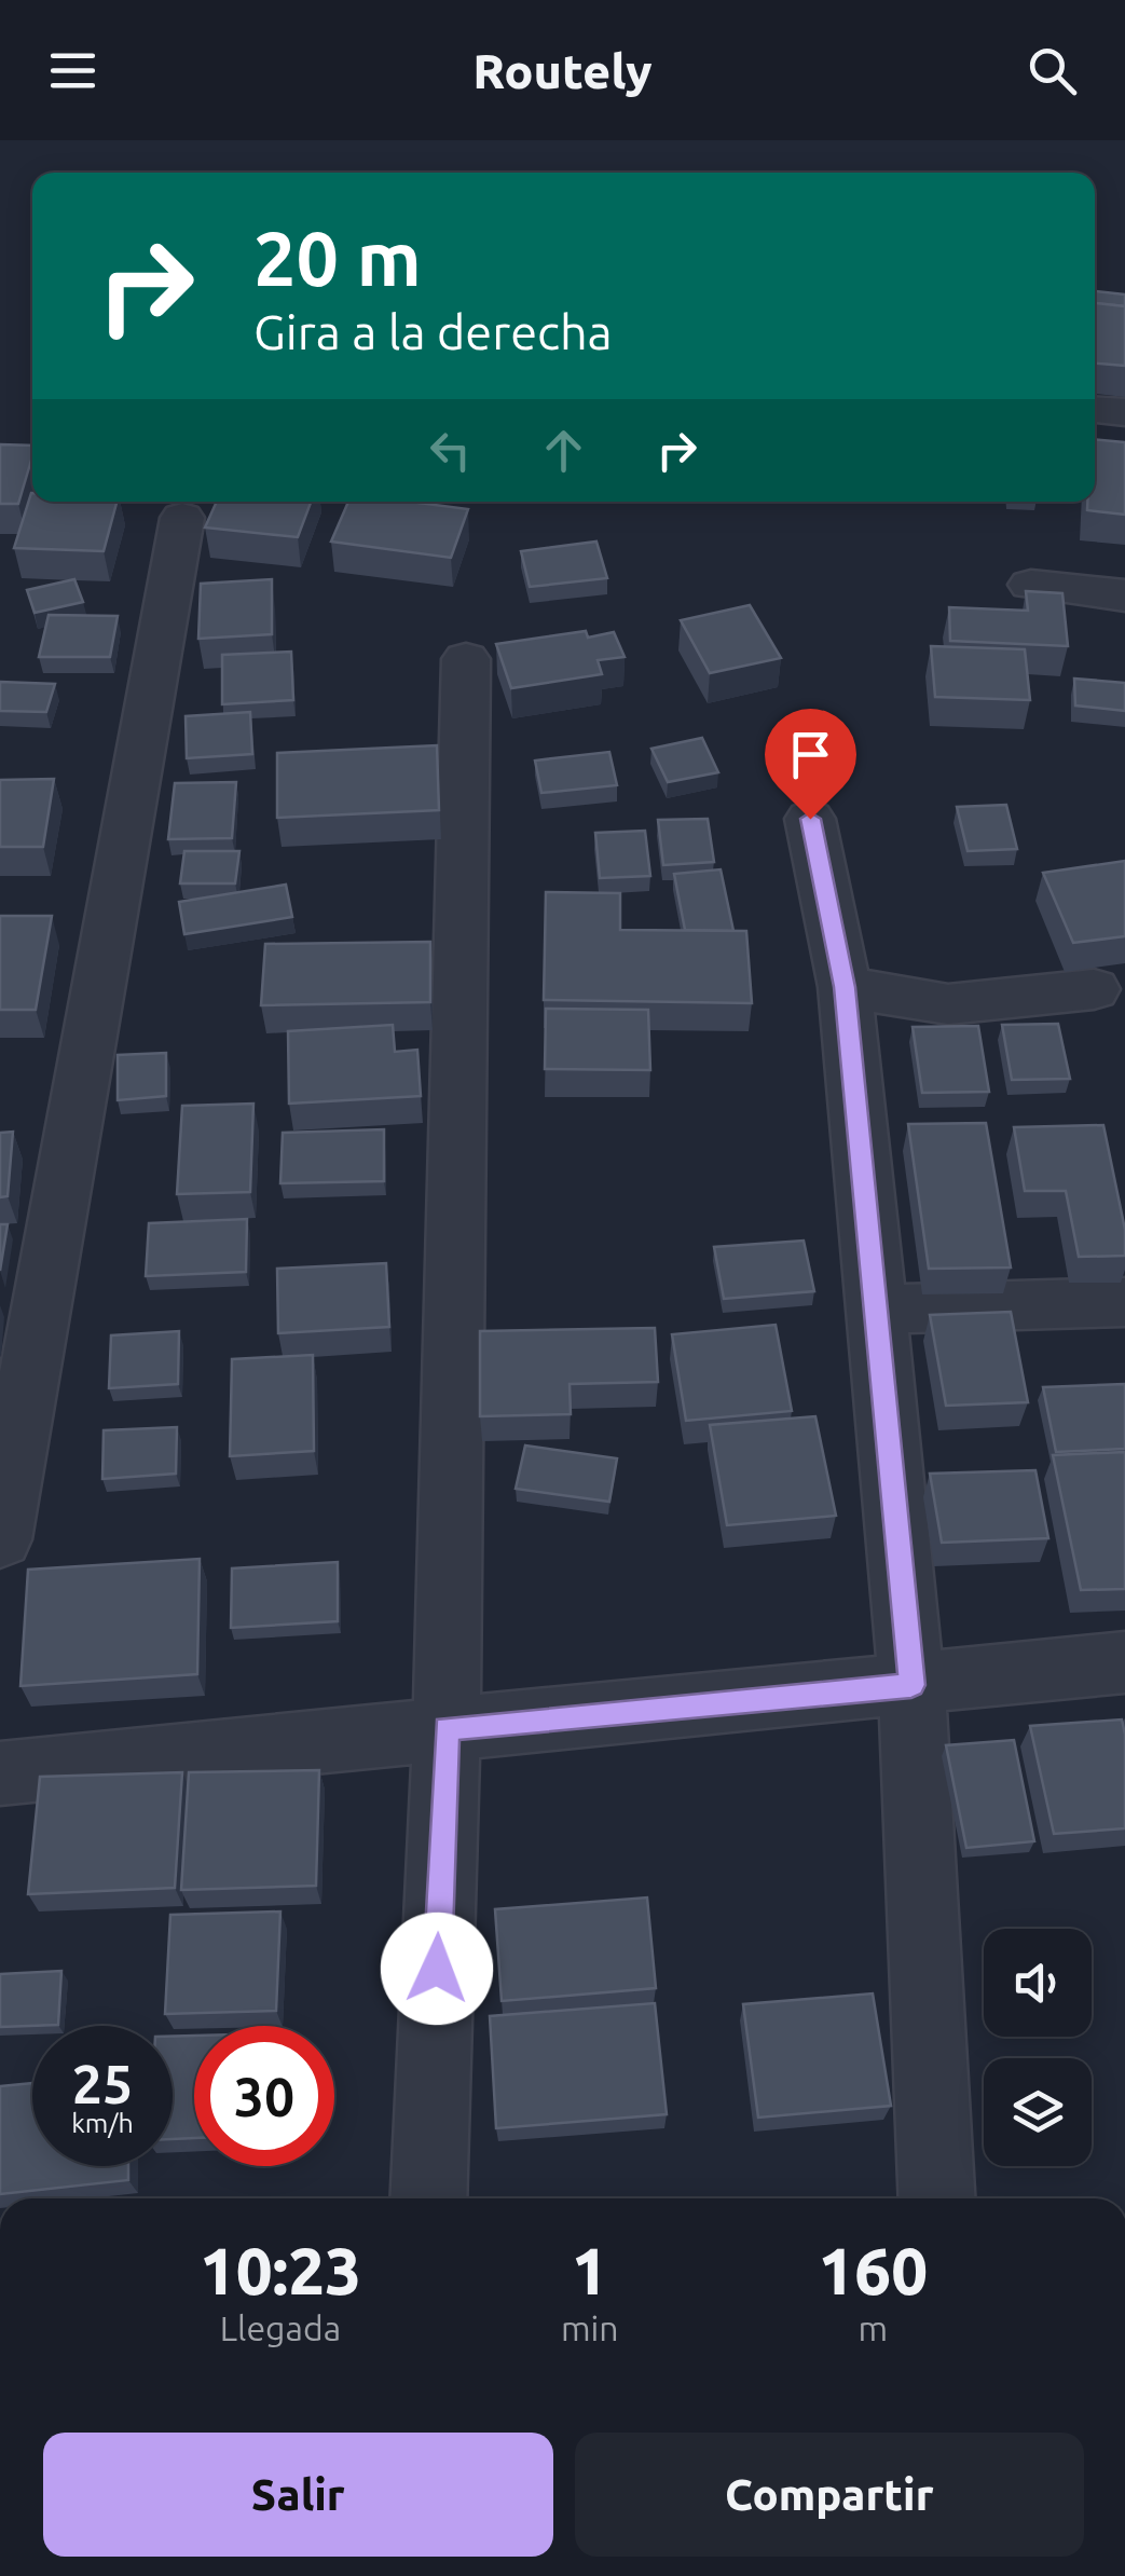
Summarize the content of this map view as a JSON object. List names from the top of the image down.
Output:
{
  "page": {
    "header": "Routely",
    "turn": ["20 m", "Gira a la derecha"],
    "speed": "25 km/h",
    "limit": "30",
    "eta": [
      "10:23",
      "Llegada",
      "1",
      "min",
      "160",
      "m"
    ],
    "buttons": ["Salir", "Compartir"]
  }
}
